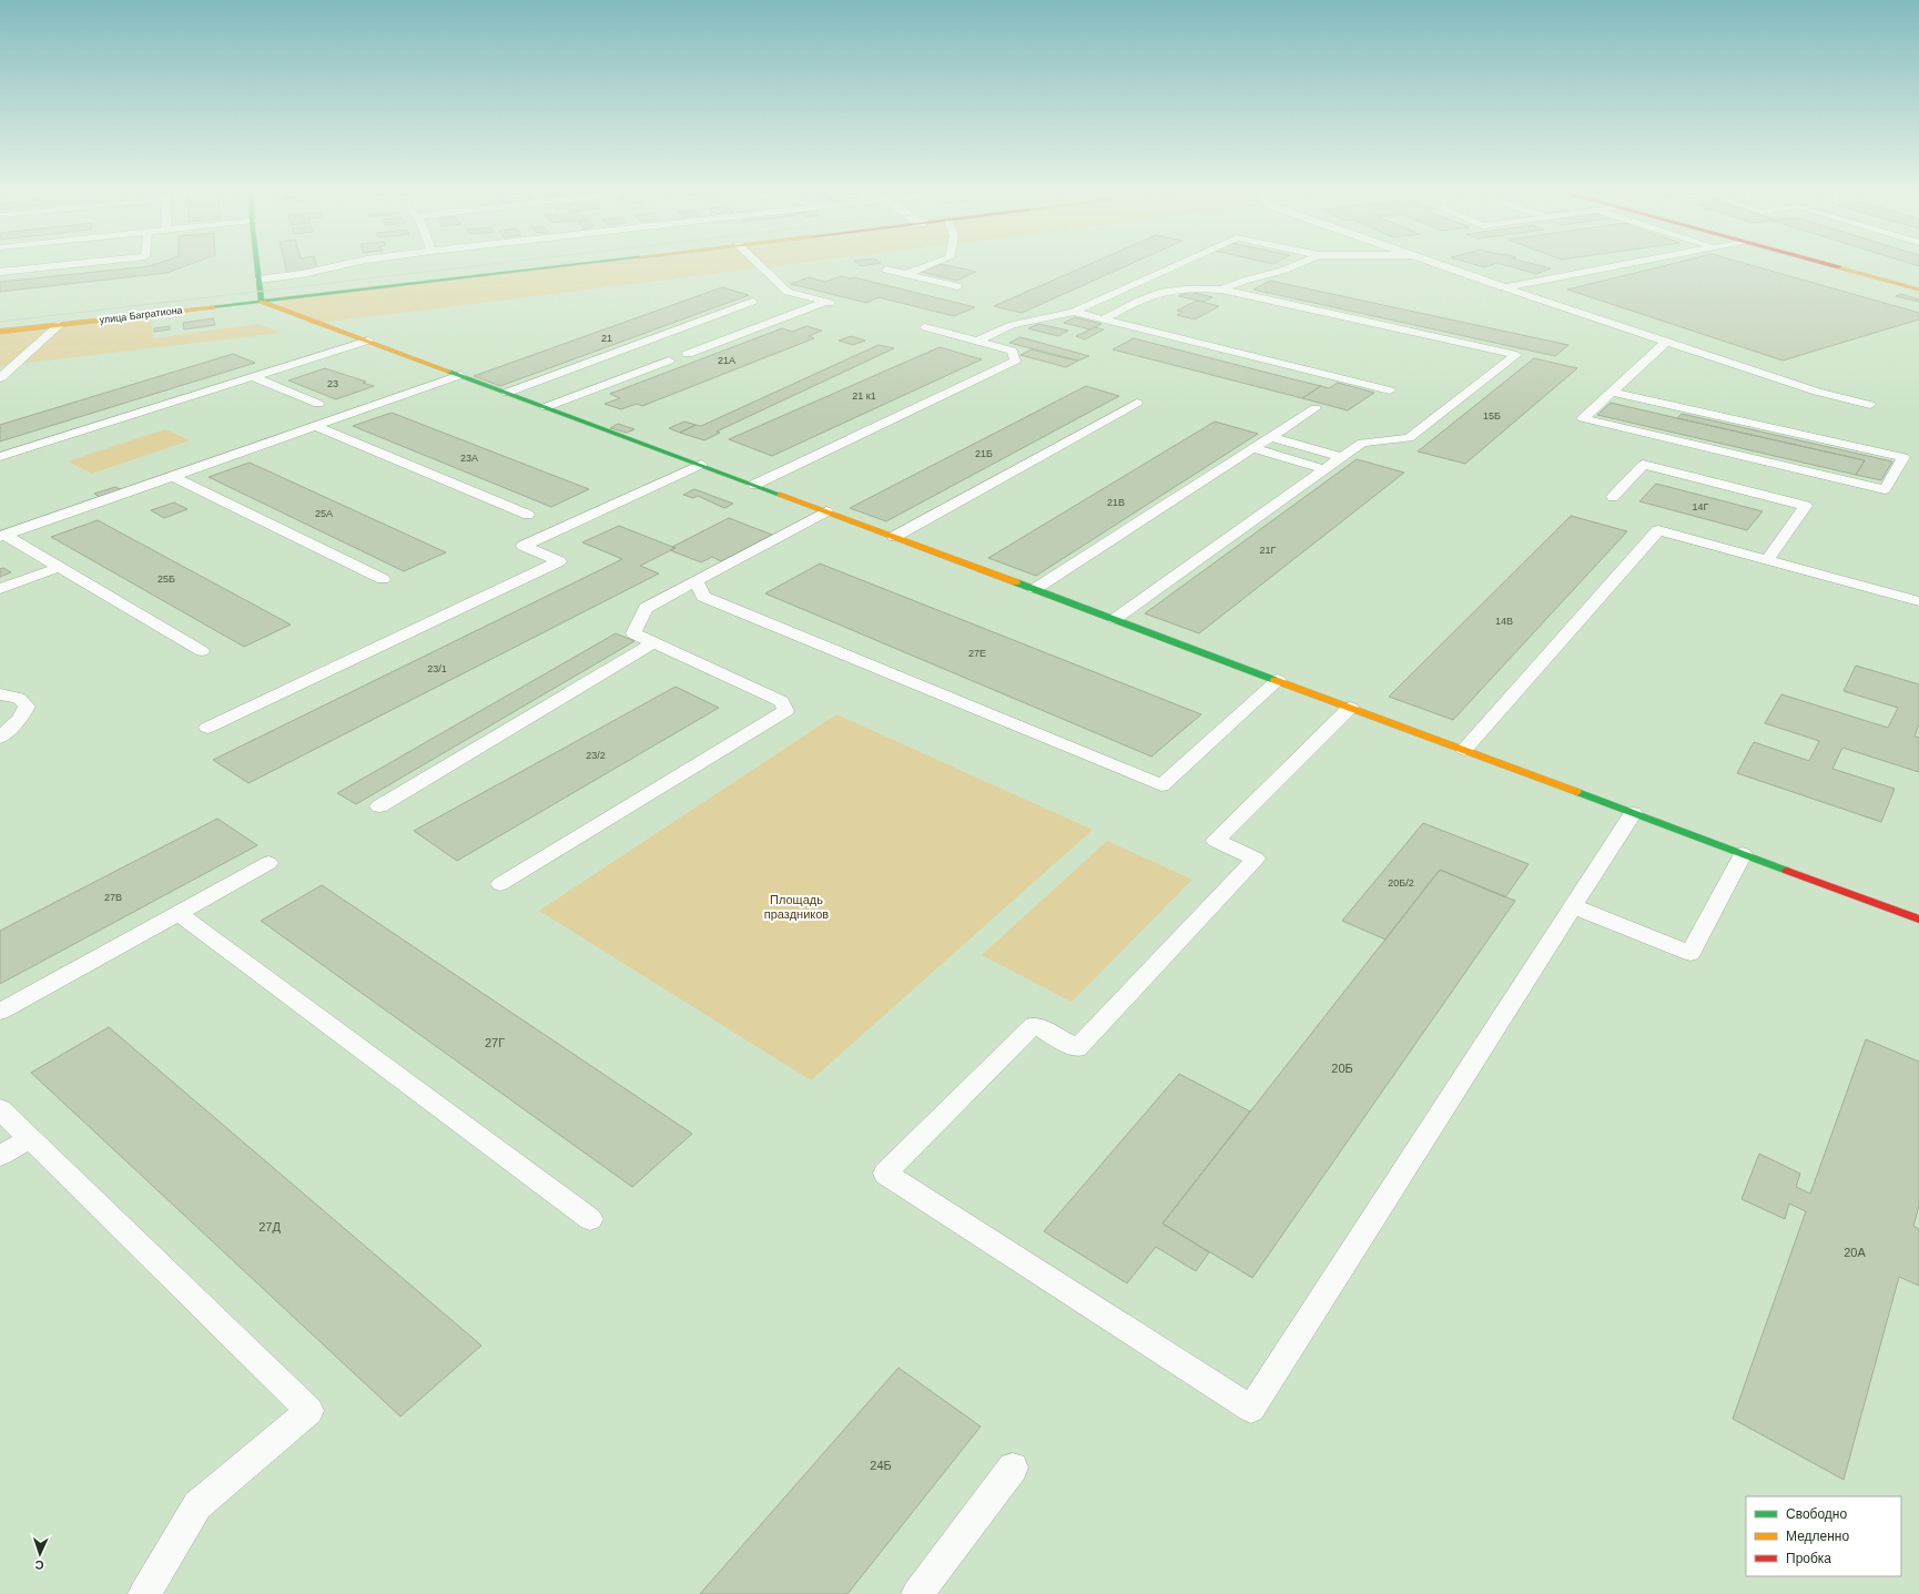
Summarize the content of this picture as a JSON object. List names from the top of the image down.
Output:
{
  "streets": {
    "street": ["улица Багратиона"]
  },
  "parks": ["Площадь праздников"],
  "house_numbers": [
    "21",
    "21А",
    "23",
    "21 к1",
    "15Б",
    "21Б",
    "23А",
    "21В",
    "14Г",
    "25А",
    "21Г",
    "25Б",
    "14В",
    "27Е",
    "23/1",
    "23/2",
    "20Б/2",
    "27В",
    "27Г",
    "20Б",
    "27Д",
    "20А",
    "24Б"
  ],
  "legend": ["Свободно", "Медленно", "Пробка"],
  "north": "bottom"
}
